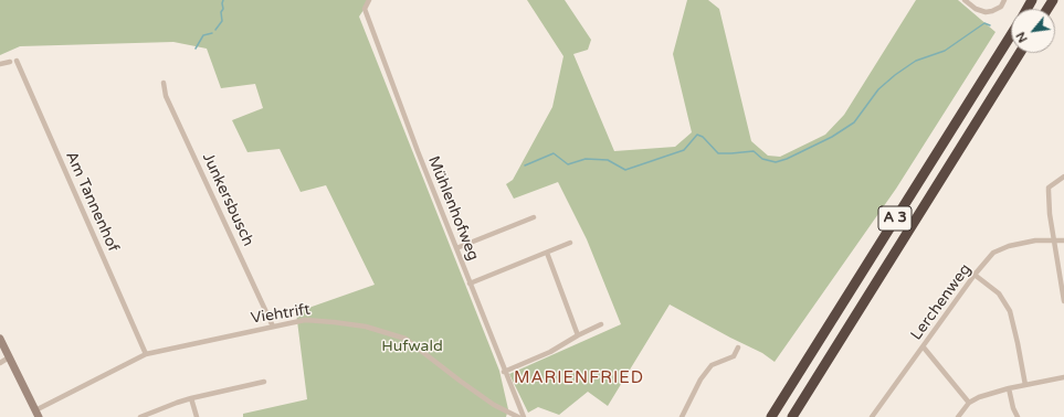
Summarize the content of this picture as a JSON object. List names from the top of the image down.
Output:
{
  "streets": {
    "highway": ["A 3"],
    "street": [
      "Junkersbusch",
      "Am Tannenhof",
      "Mühlenhofweg",
      "Lerchenweg",
      "Viehtrift"
    ]
  },
  "crossings": [
    ["Junkersbusch", "Viehtrift"],
    ["Am Tannenhof", "Viehtrift"]
  ],
  "districts": ["MARIENFRIED"],
  "parks": ["Hufwald"],
  "north": "bottom left"
}
